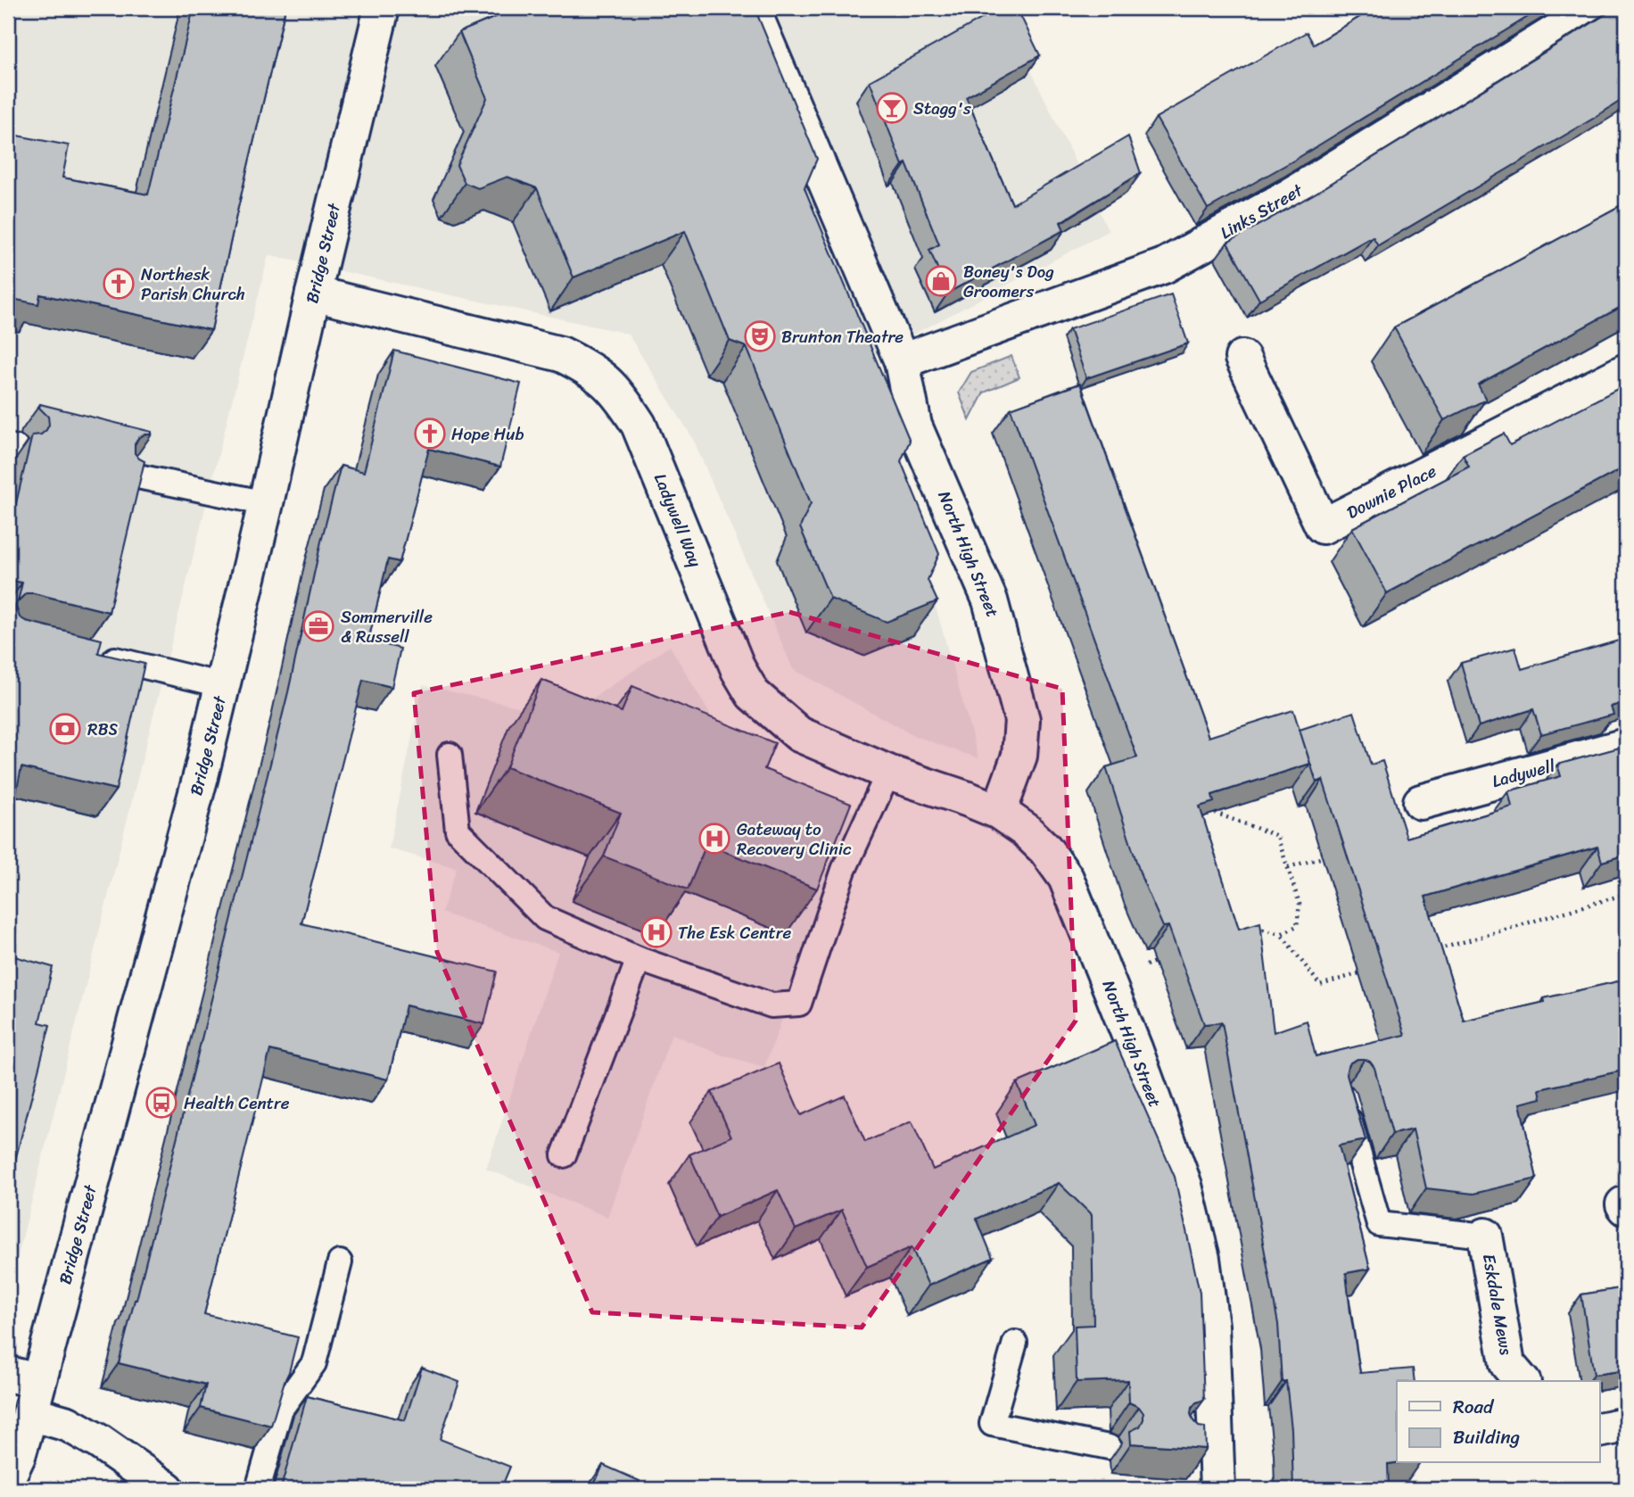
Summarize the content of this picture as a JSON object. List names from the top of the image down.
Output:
{
  "streets": {
    "street": [
      "Links Street",
      "Bridge Street",
      "Downie Place",
      "Ladywell Way",
      "North High Street",
      "Ladywell",
      "Eskdale Mews"
    ]
  },
  "crossings": [
    ["Links Street", "North High Street"],
    ["Bridge Street", "Ladywell Way"],
    ["Ladywell Way", "North High Street"]
  ],
  "places": {
    "bar": ["Stagg's"],
    "shop": ["Boney's Dog Groomers"],
    "church": ["Northesk Parish Church", "Hope Hub"],
    "theatre": ["Brunton Theatre"],
    "office": ["Sommerville & Russell"],
    "bank": ["RBS"],
    "hospital": ["Gateway to Recovery Clinic", "The Esk Centre"],
    "bus stop": ["Health Centre"]
  },
  "legend": ["Road", "Building"]
}
